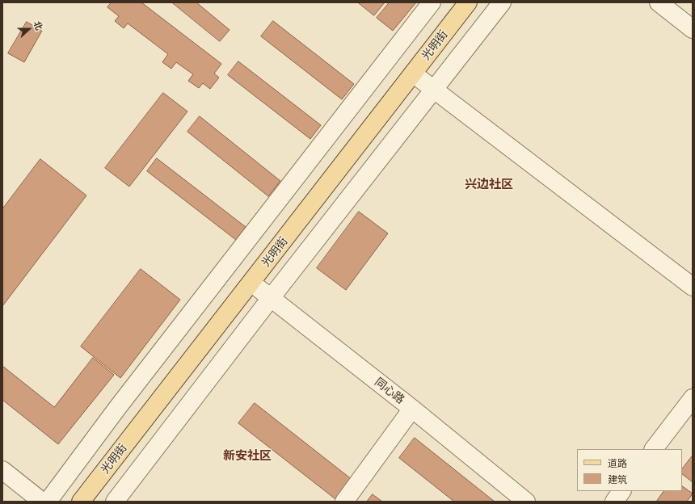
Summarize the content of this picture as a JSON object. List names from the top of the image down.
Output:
{
  "streets": {
    "main road": ["光明街"],
    "street": ["同心路"]
  },
  "crossings": [
    ["光明街", "同心路"]
  ],
  "districts": ["兴边社区", "新安社区"],
  "legend": ["道路", "建筑"],
  "north": "right"
}
